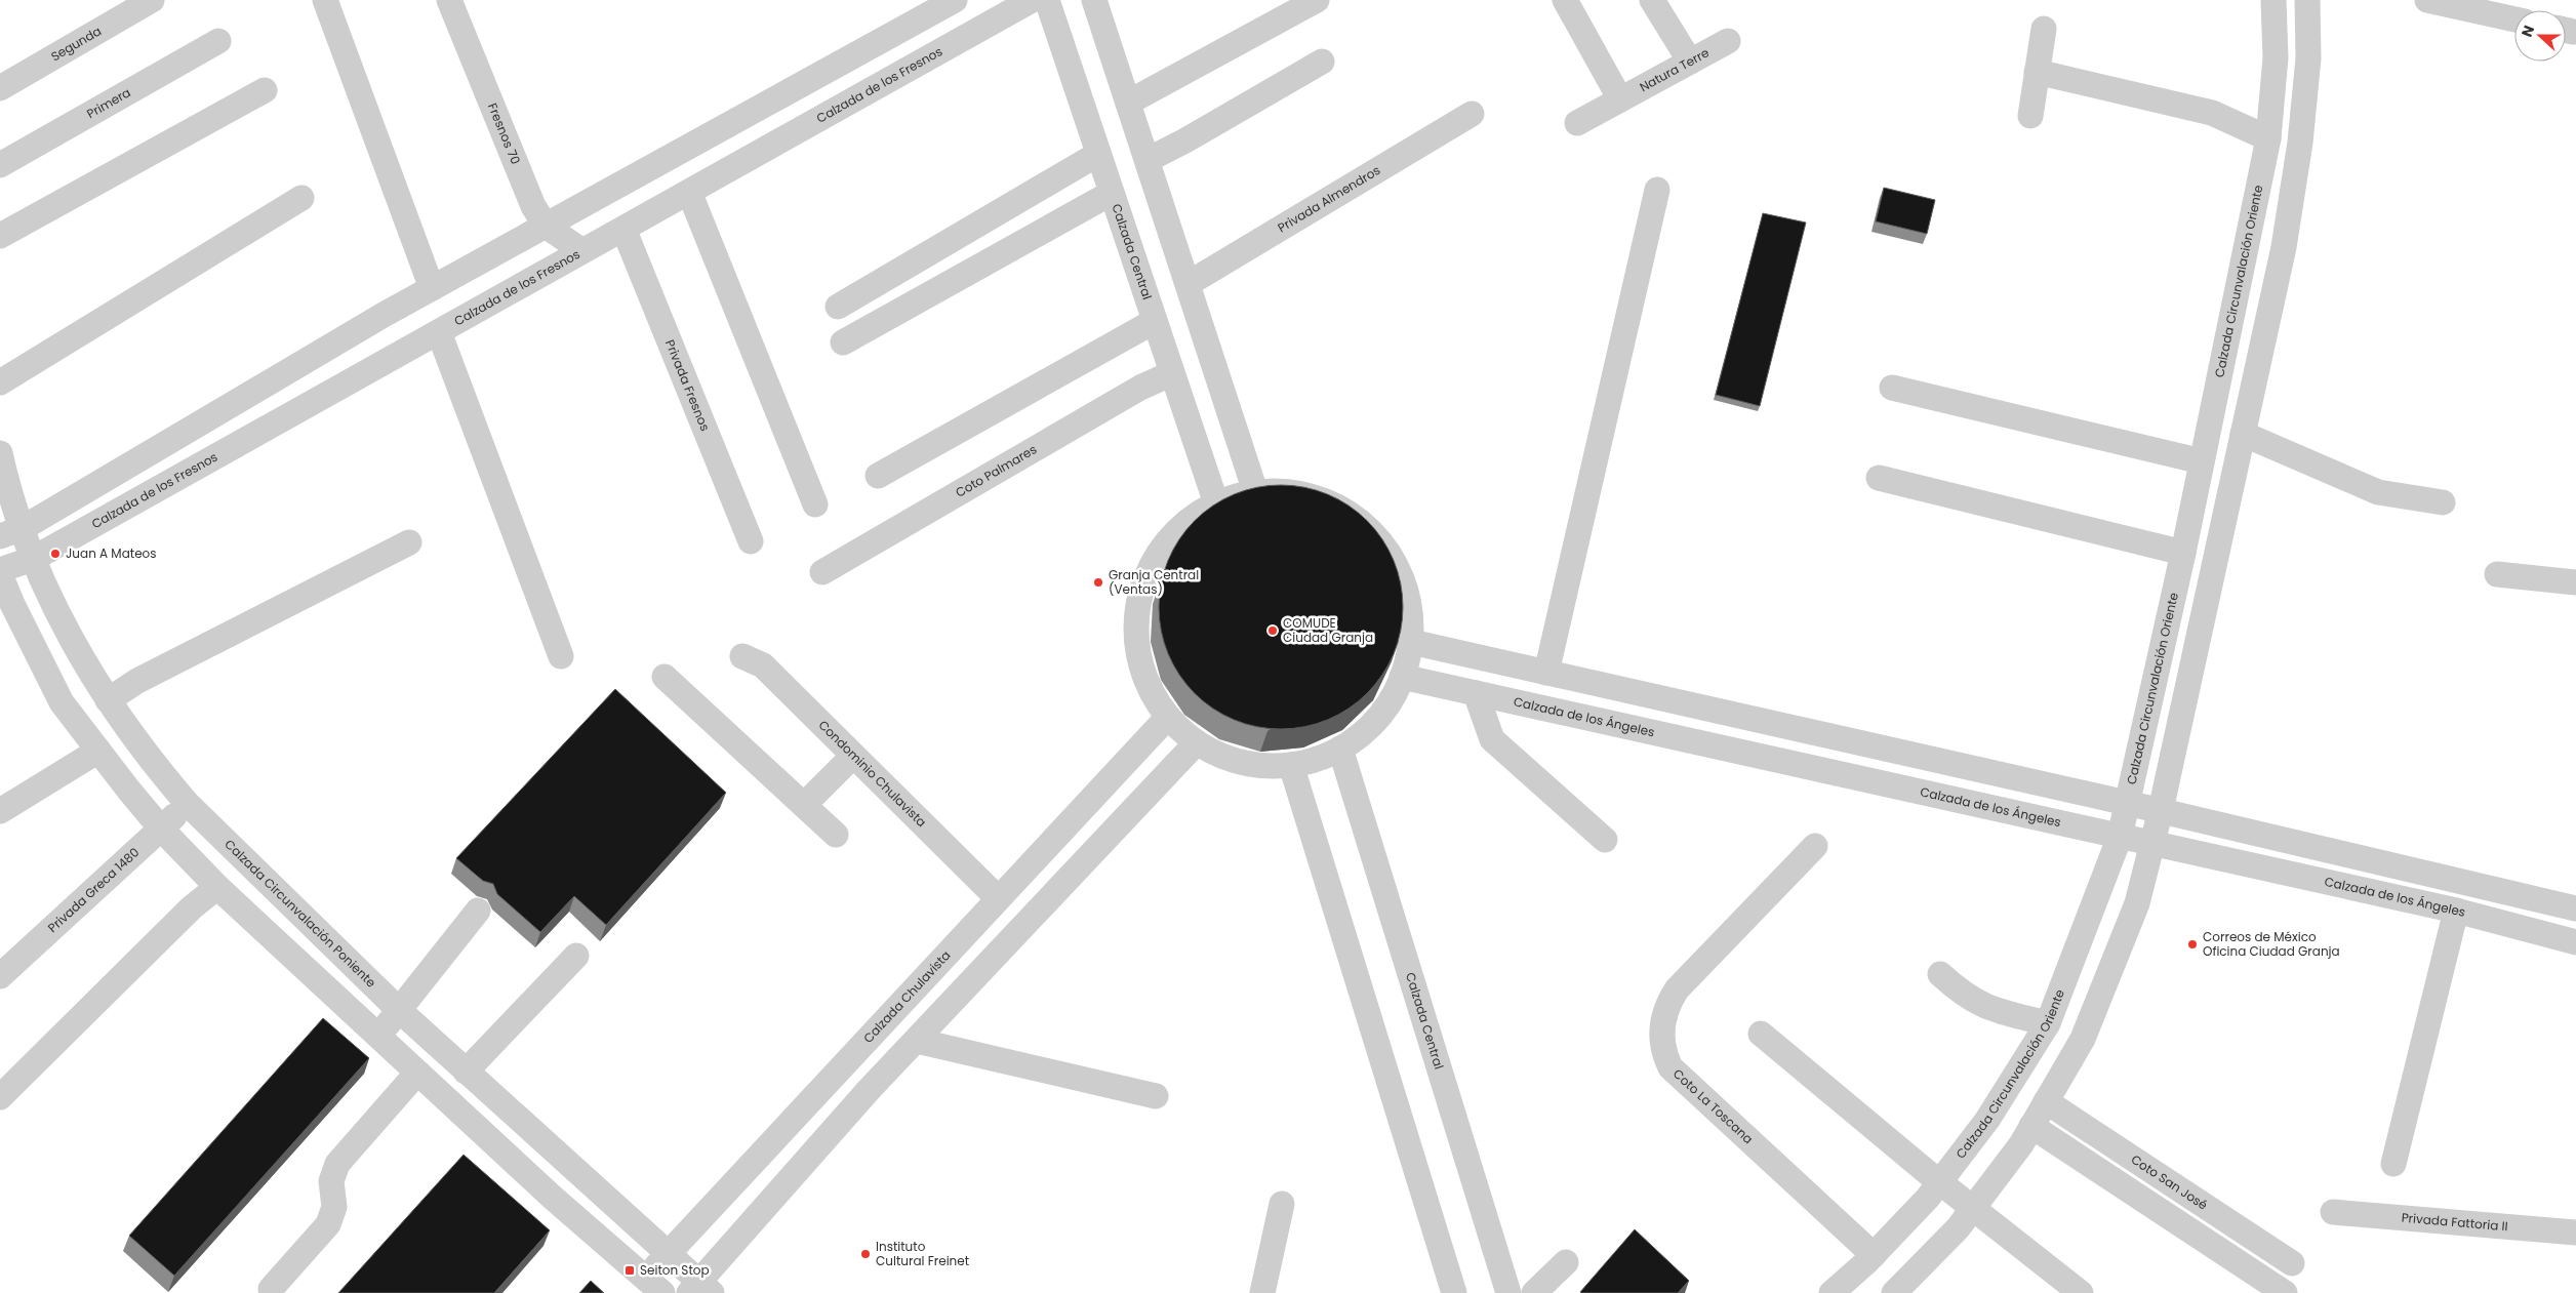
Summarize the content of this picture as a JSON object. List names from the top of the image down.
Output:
{
  "streets": {
    "street": [
      "Segunda",
      "Natura Terre",
      "Calzada de los Fresnos",
      "Primera",
      "Fresnos 70",
      "Privada Almendros",
      "Calzada Central",
      "Calzada Circunvalación Oriente",
      "Privada Fresnos",
      "Coto Palmares",
      "Calzada de los Ángeles",
      "Condominio Chulavista",
      "Privada Greca 1480",
      "Calzada Circunvalación Poniente",
      "Calzada Chulavista",
      "Coto La Toscana",
      "Coto San José",
      "Privada Fattoria II"
    ]
  },
  "crossings": [
    ["Calzada de los Fresnos", "Fresnos 70"],
    ["Calzada de los Fresnos", "Privada Fresnos"],
    ["Calzada de los Fresnos", "Calzada Circunvalación Poniente"],
    ["Calzada Central", "Coto Palmares"],
    ["Calzada Circunvalación Oriente", "Calzada de los Ángeles"],
    ["Calzada Circunvalación Oriente", "Coto La Toscana"],
    ["Condominio Chulavista", "Calzada Chulavista"],
    ["Privada Greca 1480", "Calzada Circunvalación Poniente"],
    ["Calzada Circunvalación Poniente", "Calzada Chulavista"]
  ],
  "places": {
    "other": [
      "Juan A Mateos",
      "Granja Central (Ventas)",
      "COMUDE Ciudad Granja",
      "Correos de México Oficina Ciudad Granja",
      "Instituto Cultural Freinet"
    ],
    "transit": ["Seiton Stop"]
  },
  "north": "left"
}
